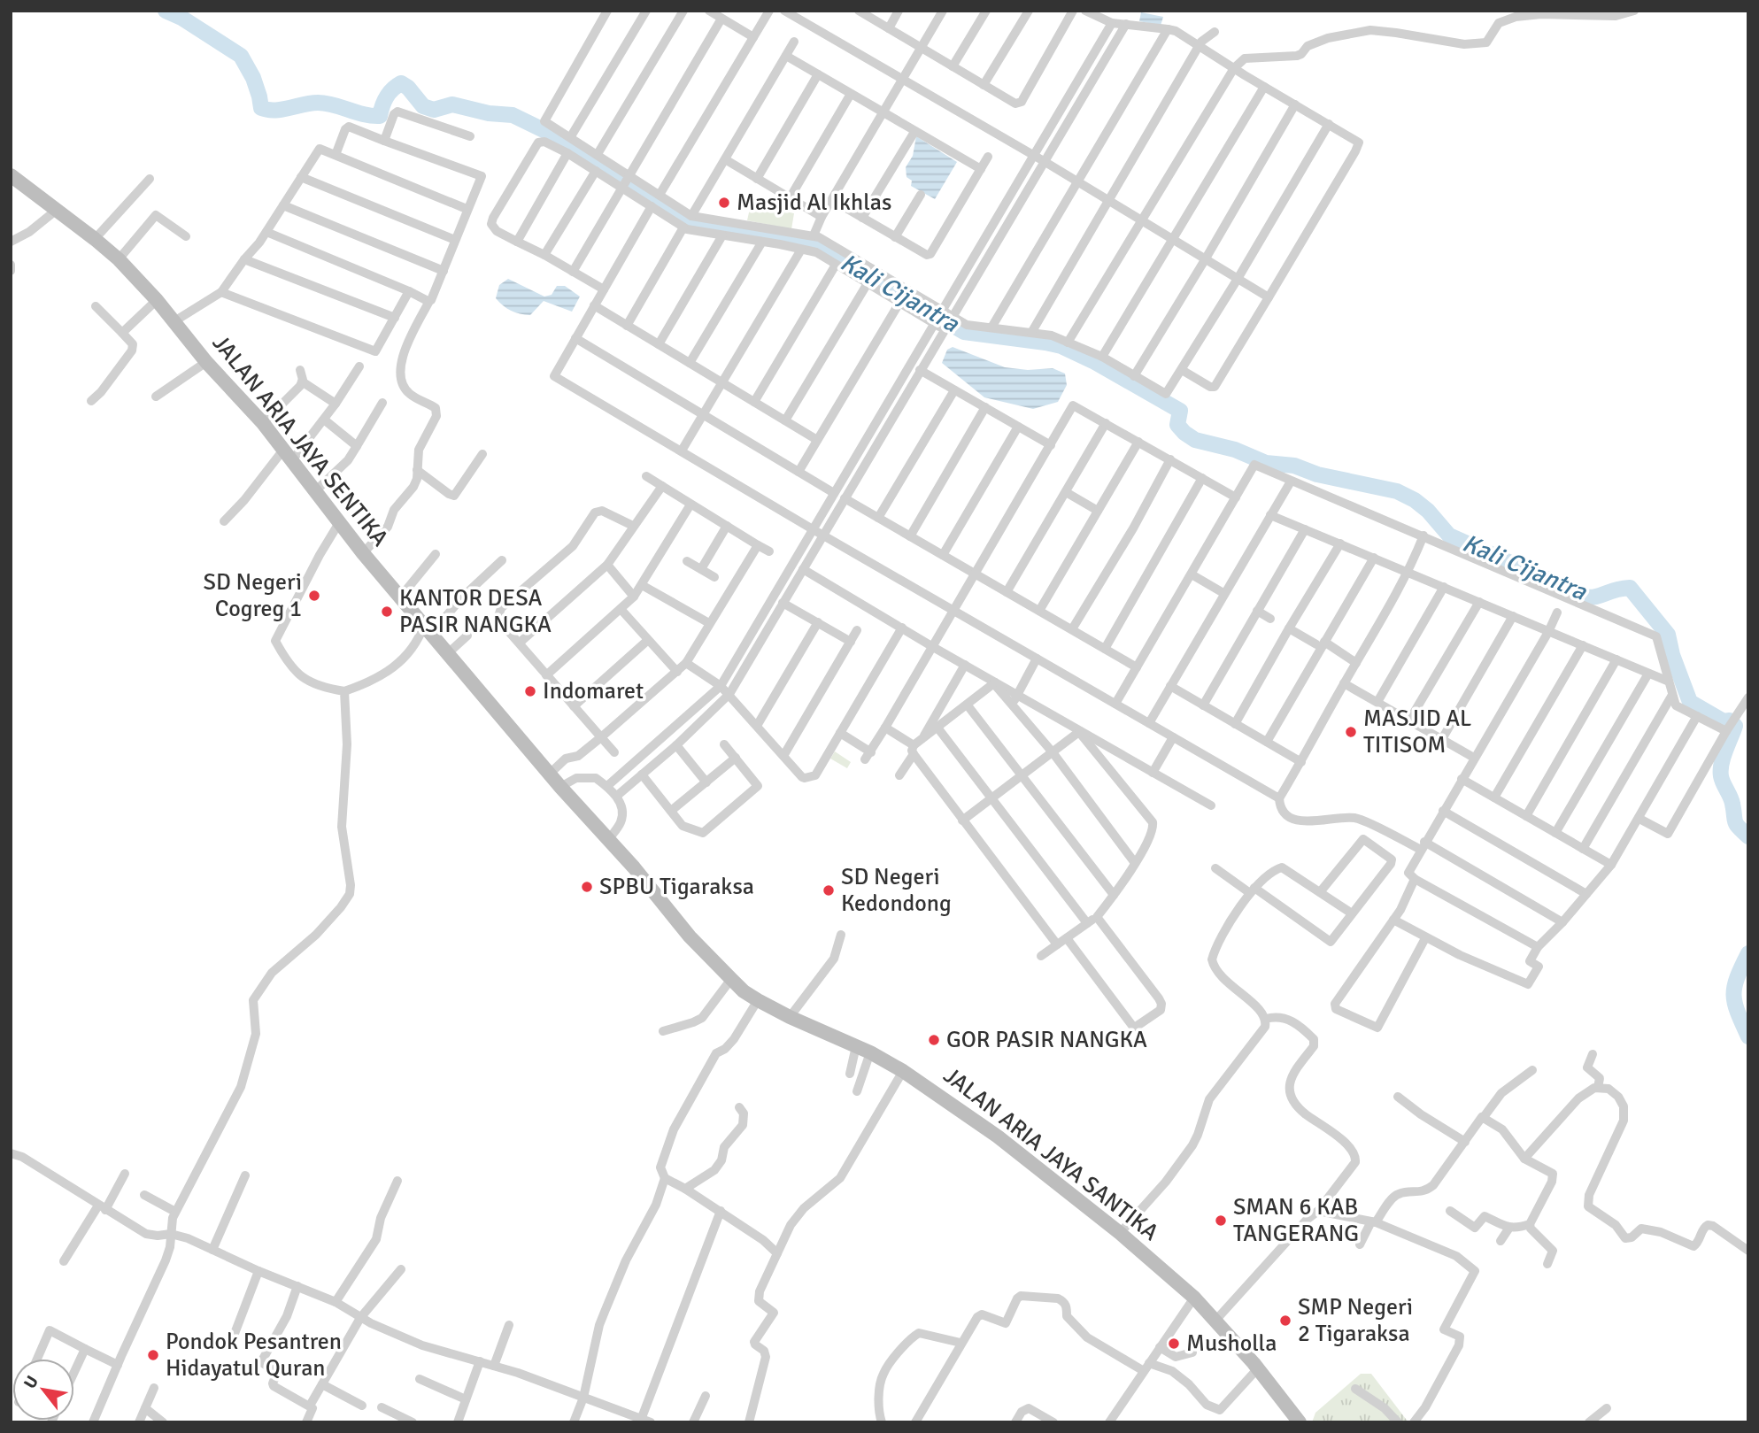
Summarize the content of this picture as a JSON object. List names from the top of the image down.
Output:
{
  "streets": {
    "street": ["JALAN ARIA JAYA SENTIKA", "JALAN ARIA JAYA SANTIKA"]
  },
  "crossings": [
    ["JALAN ARIA JAYA SENTIKA", "JALAN ARIA JAYA SANTIKA"]
  ],
  "water": ["Kali Cijantra"],
  "places": [
    "Masjid Al Ikhlas",
    "SD Negeri Cogreg 1",
    "KANTOR DESA PASIR NANGKA",
    "Indomaret",
    "MASJID AL TITISOM",
    "SPBU Tigaraksa",
    "SD Negeri Kedondong",
    "GOR PASIR NANGKA",
    "SMAN 6 KAB TANGERANG",
    "SMP Negeri 2 Tigaraksa",
    "Musholla",
    "Pondok Pesantren Hidayatul Quran"
  ],
  "north": "top left"
}
